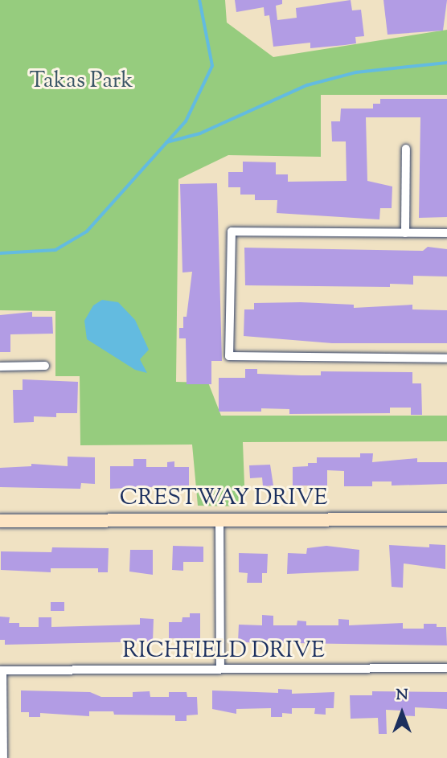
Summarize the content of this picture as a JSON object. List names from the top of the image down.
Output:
{
  "streets": {
    "main road": ["CRESTWAY DRIVE"],
    "street": ["RICHFIELD DRIVE"]
  },
  "parks": ["Takas Park"],
  "north": "top"
}
